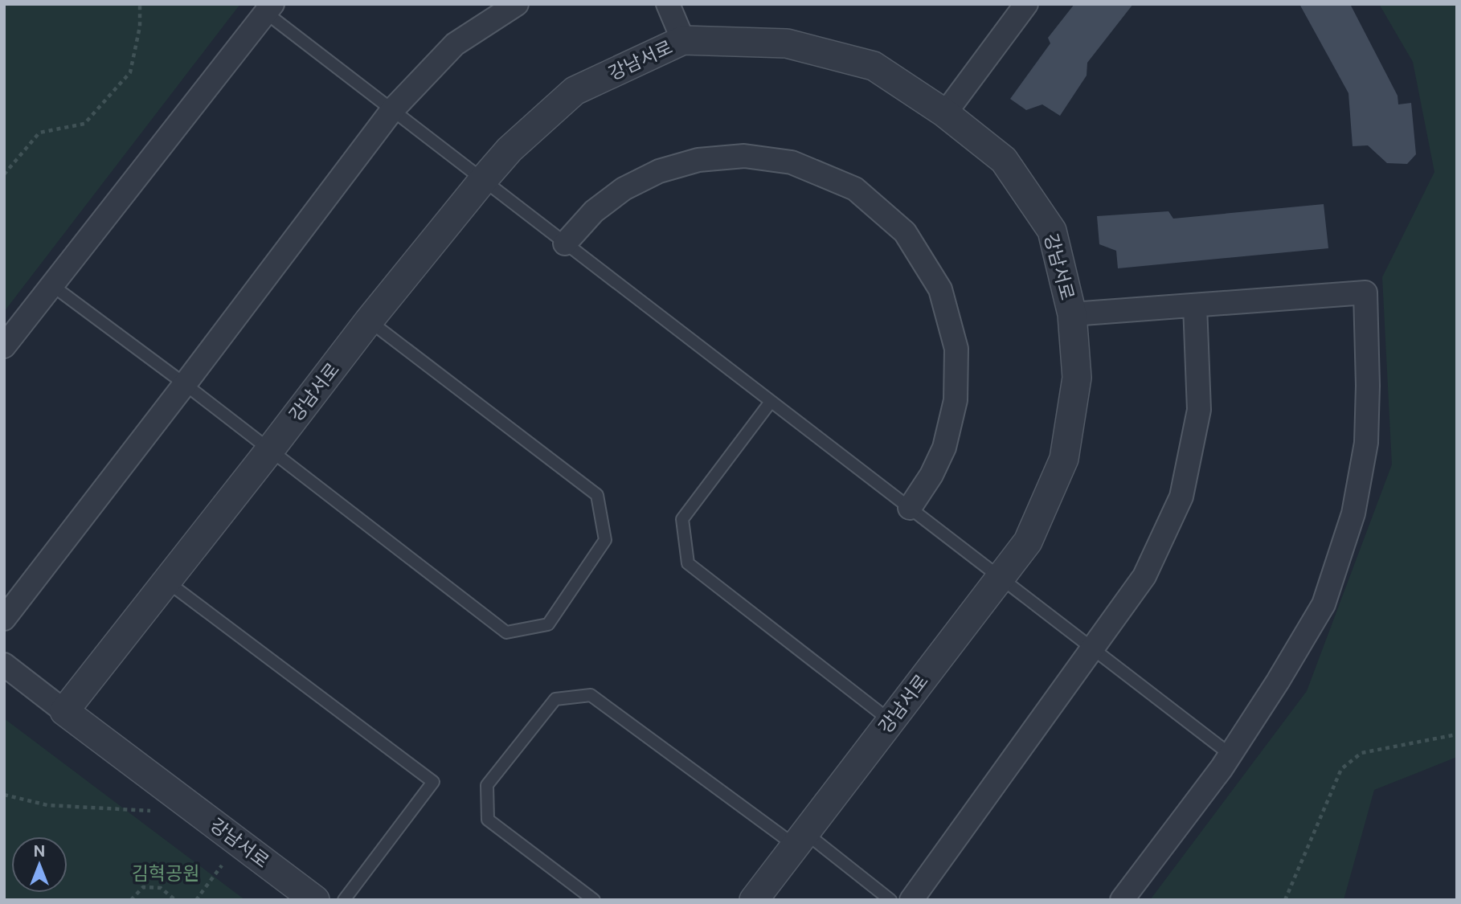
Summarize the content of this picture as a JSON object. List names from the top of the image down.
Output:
{
  "streets": {
    "street": ["강남서로"]
  },
  "parks": ["김혁공원"],
  "north": "top"
}
